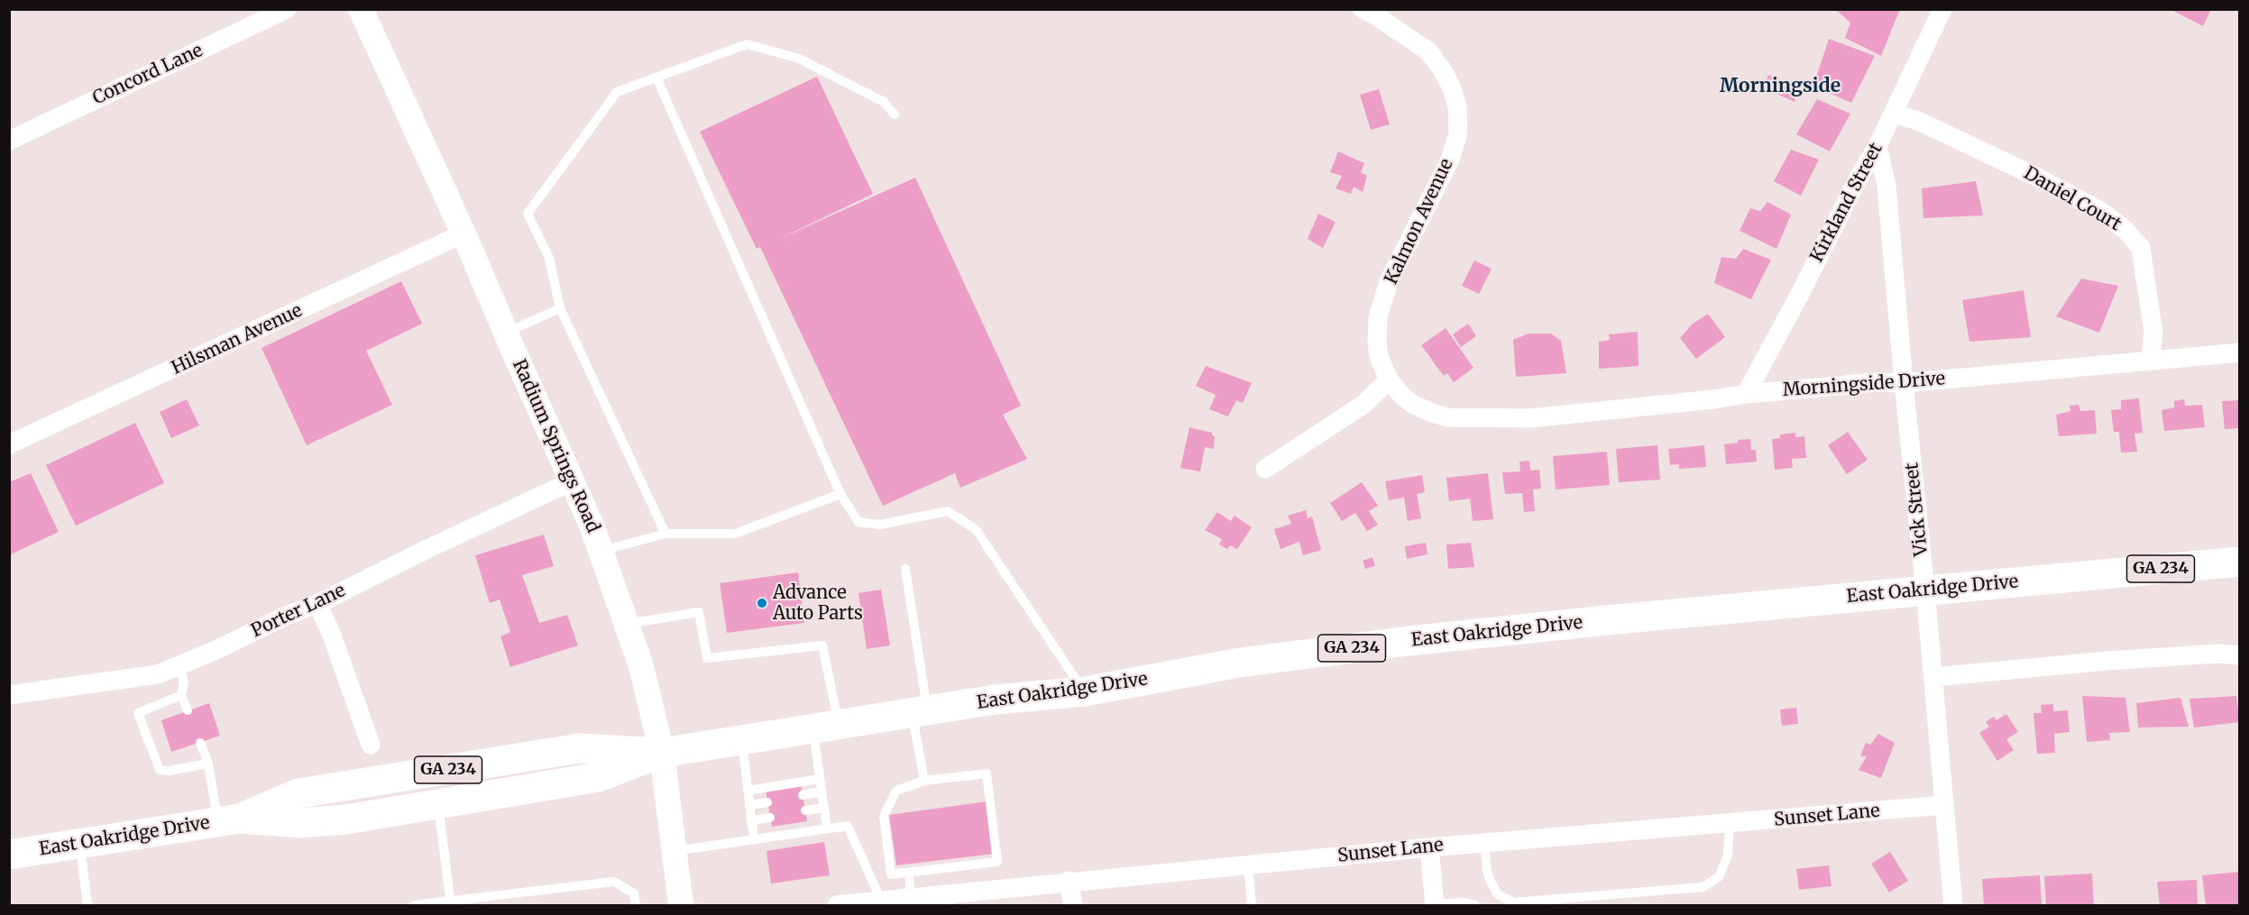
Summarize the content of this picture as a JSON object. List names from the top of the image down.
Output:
{
  "streets": {
    "main road": ["Radium Springs Road", "GA 234", "East Oakridge Drive"],
    "street": [
      "Concord Lane",
      "Daniel Court",
      "Kirkland Street",
      "Kalmon Avenue",
      "Hilsman Avenue",
      "Morningside Drive",
      "Vick Street",
      "Porter Lane",
      "Sunset Lane"
    ]
  },
  "crossings": [
    ["Daniel Court", "Kirkland Street"],
    ["Daniel Court", "Morningside Drive"],
    ["Kirkland Street", "Morningside Drive"],
    ["Kirkland Street", "Vick Street"],
    ["Kalmon Avenue", "Morningside Drive"],
    ["Hilsman Avenue", "Radium Springs Road"],
    ["Morningside Drive", "Vick Street"],
    ["Radium Springs Road", "East Oakridge Drive"],
    ["Radium Springs Road", "Porter Lane"],
    ["Vick Street", "East Oakridge Drive"],
    ["Vick Street", "Sunset Lane"]
  ],
  "districts": ["Morningside"],
  "places": ["Advance Auto Parts"]
}
